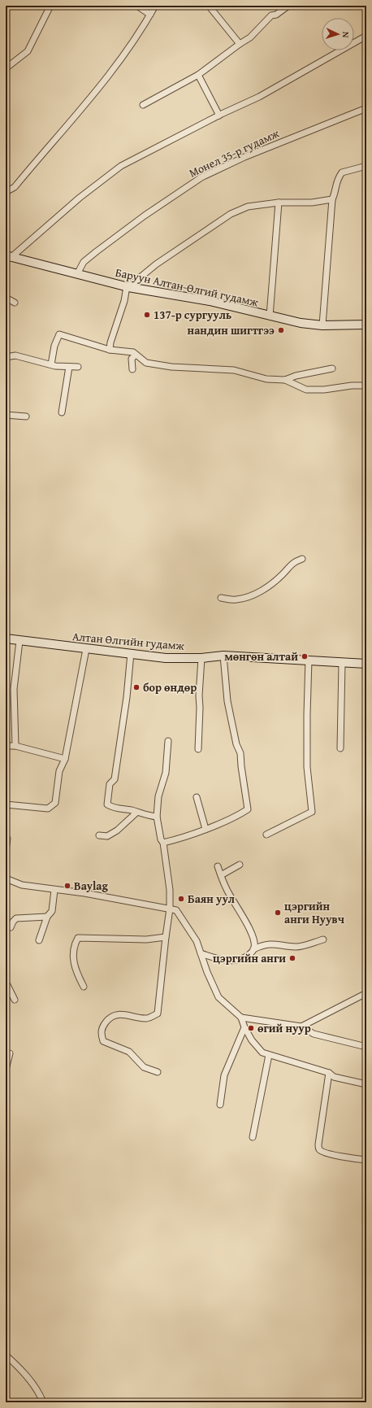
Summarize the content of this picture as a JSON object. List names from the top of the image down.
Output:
{
  "streets": {
    "main road": ["Баруун Алтан-Өлгий гудамж", "Алтан Өлгийн гудамж"],
    "street": ["Монел 35-р гудамж"]
  },
  "crossings": [
    ["Монел 35-р гудамж", "Баруун Алтан-Өлгий гудамж"]
  ],
  "places": [
    "137-р сургууль",
    "нандин шигтгээ",
    "мөнгөн алтай",
    "бор өндөр",
    "Baylag",
    "Баян уул",
    "цэргийн анги Нуувч",
    "цэргийн анги",
    "өгий нуур"
  ],
  "north": "right"
}
